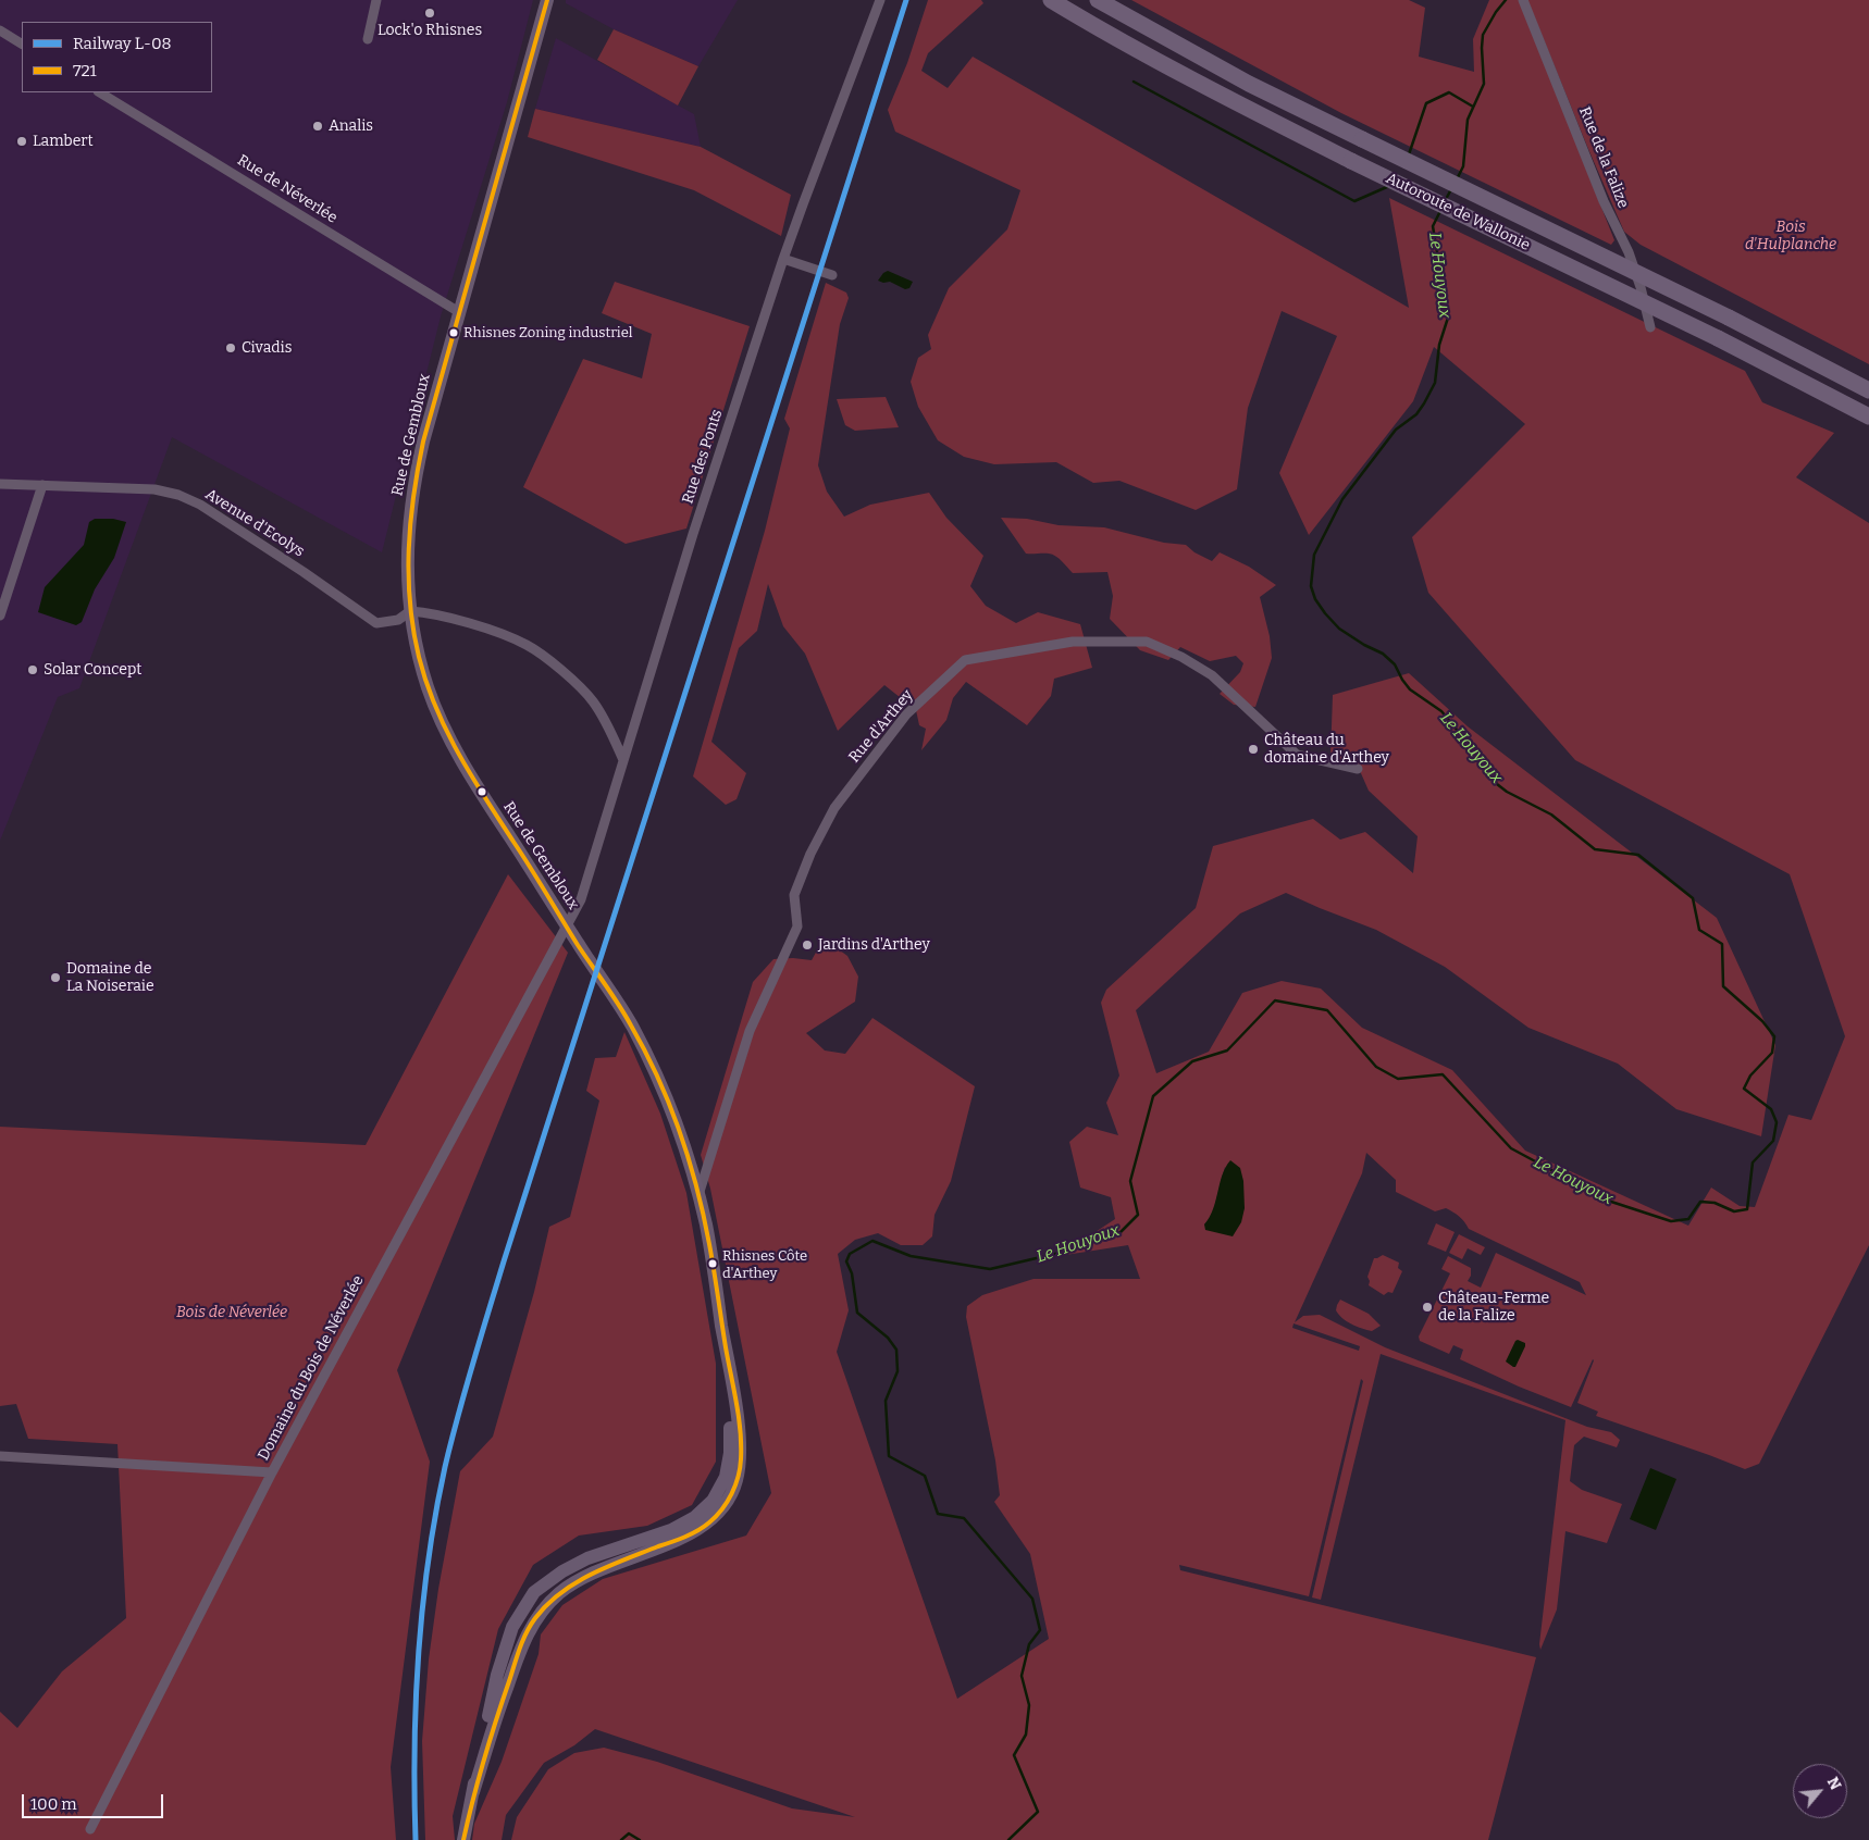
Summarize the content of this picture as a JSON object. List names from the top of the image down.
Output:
{
  "streets": {
    "highway": ["Autoroute de Wallonie"],
    "main road": ["Rue de Gembloux"],
    "street": [
      "Rue de la Falize",
      "Rue de Néverlée",
      "Rue des Ponts",
      "Avenue d'Ecolys",
      "Rue d'Arthey",
      "Domaine du Bois de Néverlée"
    ]
  },
  "crossings": [
    ["Rue de Néverlée", "Rue de Gembloux"],
    ["Rue de Gembloux", "Rue des Ponts"],
    ["Rue de Gembloux", "Avenue d'Ecolys"],
    ["Rue de Gembloux", "Rue d'Arthey"],
    ["Rue de Gembloux", "Domaine du Bois de Néverlée"],
    ["Rue des Ponts", "Domaine du Bois de Néverlée"]
  ],
  "water": ["Le Houyoux"],
  "parks": ["Bois d'Hulplanche", "Bois de Néverlée"],
  "places": [
    "Lock'o Rhisnes",
    "Analis",
    "Lambert",
    "Rhisnes Zoning industriel",
    "Civadis",
    "Solar Concept",
    "Château du domaine d'Arthey",
    "Jardins d'Arthey",
    "Domaine de La Noiseraie",
    "Rhisnes Côte d'Arthey",
    "Château-Ferme de la Falize"
  ],
  "lines": ["rail line L-08", "transit line 721"],
  "legend": ["Railway L-08", "721"],
  "scale_bar": "100 m",
  "north": "top right"
}
